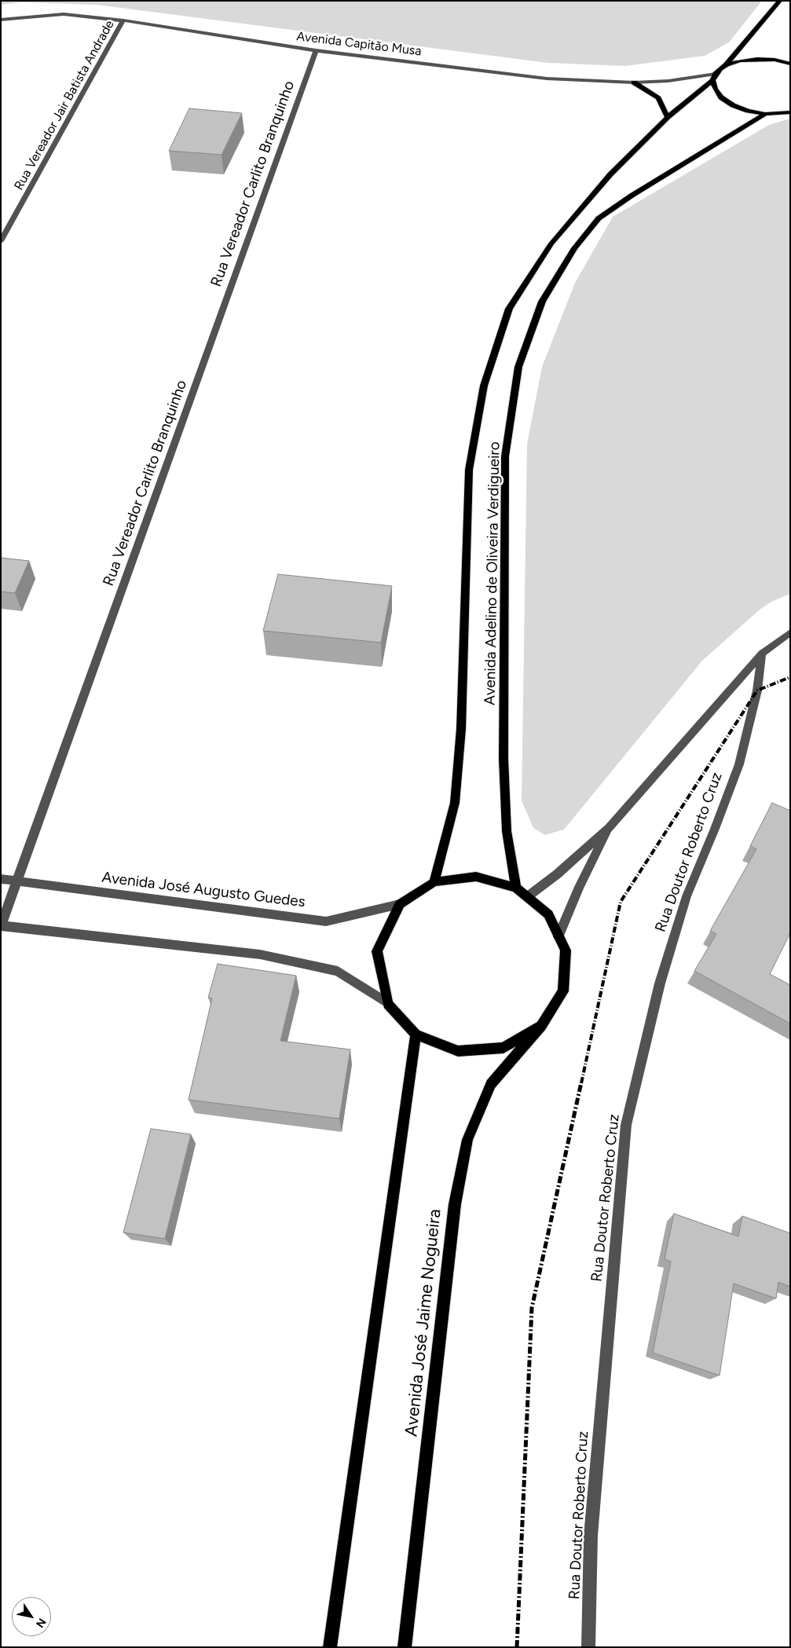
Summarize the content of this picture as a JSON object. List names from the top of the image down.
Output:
{
  "streets": {
    "main road": ["Avenida Adelino de Oliveira Verdigueiro", "Avenida José Jaime Nogueira"],
    "street": [
      "Avenida Capitão Musa",
      "Rua Vereador Jair Batista Andrade",
      "Rua Vereador Carlito Branquinho",
      "Rua Doutor Roberto Cruz",
      "Avenida José Augusto Guedes"
    ]
  },
  "crossings": [
    ["Avenida Capitão Musa", "Rua Vereador Jair Batista Andrade"],
    ["Avenida Capitão Musa", "Rua Vereador Carlito Branquinho"],
    ["Avenida Capitão Musa", "Avenida Adelino de Oliveira Verdigueiro"],
    ["Rua Vereador Carlito Branquinho", "Avenida José Augusto Guedes"],
    ["Avenida Adelino de Oliveira Verdigueiro", "Avenida José Jaime Nogueira"]
  ],
  "north": "bottom right"
}
